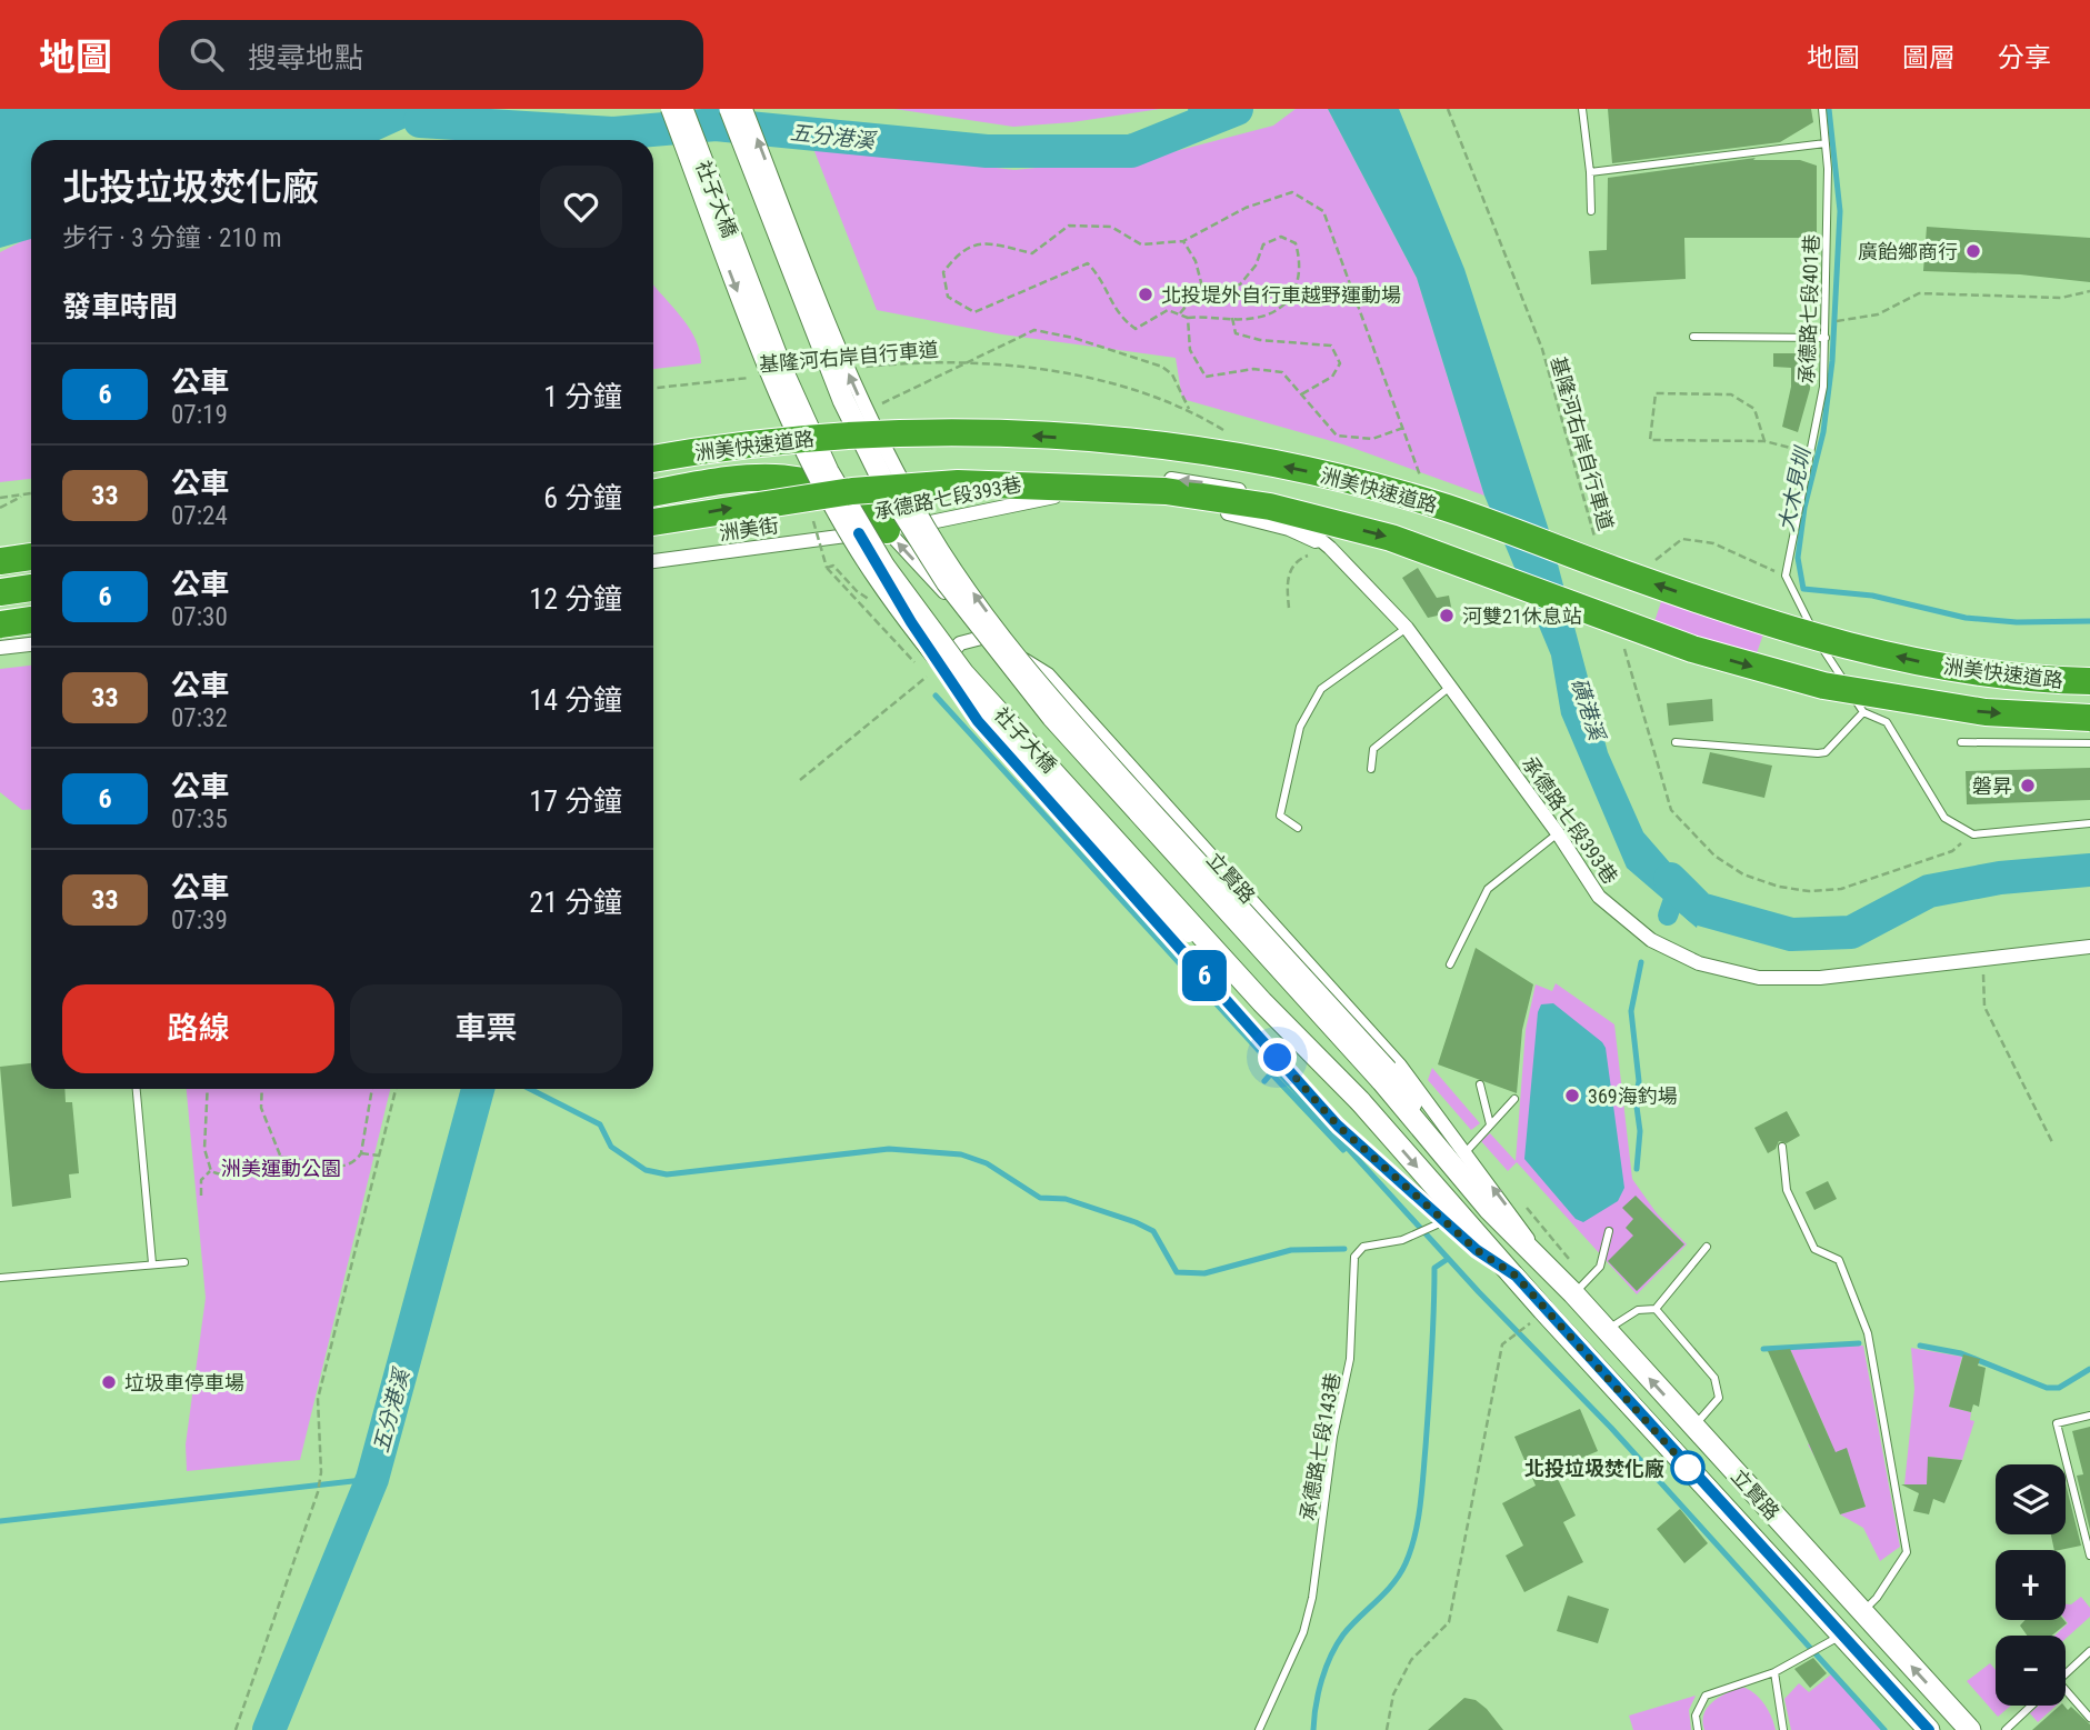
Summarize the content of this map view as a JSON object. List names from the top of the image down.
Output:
{
  "streets": {
    "highway": ["洲美快速道路"],
    "street": [
      "社子大橋",
      "承德路七段393巷",
      "洲美街",
      "立賢路"
    ],
    "lane": ["承德路七段401巷", "承德路七段143巷"],
    "path": ["基隆河右岸自行車道"]
  },
  "crossings": [
    ["社子大橋", "立賢路"],
    ["承德路七段393巷", "洲美街"],
    ["承德路七段393巷", "立賢路"],
    ["洲美街", "立賢路"],
    ["立賢路", "承德路七段143巷"]
  ],
  "water": ["五分港溪", "大木見圳", "磺港溪"],
  "parks": ["洲美運動公園"],
  "places": [
    "廣飴鄉商行",
    "北投堤外自行車越野運動場",
    "河雙21休息站",
    "磐昇",
    "369海釣場",
    "垃圾車停車場",
    "北投垃圾焚化廠"
  ],
  "lines": ["bus line 6"],
  "page": {
    "header": "地圖",
    "search": "搜尋地點",
    "nav": ["地圖", "圖層", "分享"],
    "on_map": "6",
    "heading": [
      ["北投垃圾焚化廠", "步行 · 3 分鐘 · 210 m"],
      "發車時間"
    ],
    "list": [
      {
        "mark": "6",
        "name": "公車",
        "note": "07:19",
        "value": "1 分鐘"
      },
      {
        "mark": "33",
        "name": "公車",
        "note": "07:24",
        "value": "6 分鐘"
      },
      {
        "mark": "6",
        "name": "公車",
        "note": "07:30",
        "value": "12 分鐘"
      },
      {
        "mark": "33",
        "name": "公車",
        "note": "07:32",
        "value": "14 分鐘"
      },
      {
        "mark": "6",
        "name": "公車",
        "note": "07:35",
        "value": "17 分鐘"
      },
      {
        "mark": "33",
        "name": "公車",
        "note": "07:39",
        "value": "21 分鐘"
      }
    ],
    "buttons": ["路線", "車票"],
    "map_buttons": ["+", "−"]
  }
}
